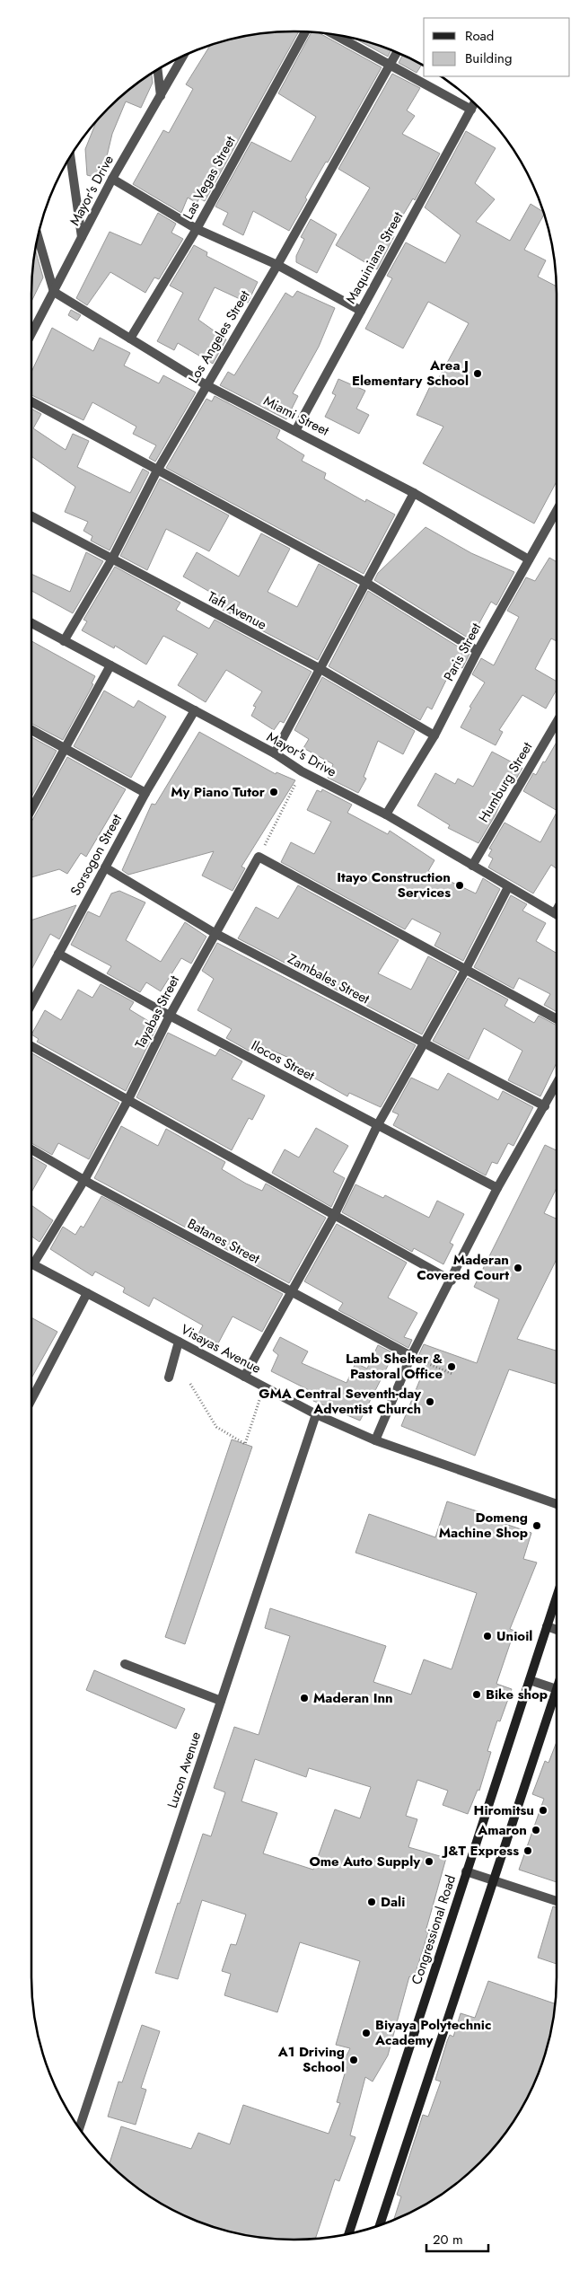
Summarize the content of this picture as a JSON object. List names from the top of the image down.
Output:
{
  "streets": {
    "main road": ["Congressional Road"],
    "street": [
      "Las Vegas Street",
      "Mayor's Drive",
      "Maquiniana Street",
      "Los Angeles Street",
      "Miami Street",
      "Taft Avenue",
      "Paris Street",
      "Humburg Street",
      "Sorsogon Street",
      "Zambales Street",
      "Tayabas Street",
      "Ilocos Street",
      "Batanes Street",
      "Visayas Avenue",
      "Luzon Avenue"
    ]
  },
  "crossings": [
    ["Las Vegas Street", "Miami Street"],
    ["Mayor's Drive", "Los Angeles Street"],
    ["Mayor's Drive", "Miami Street"],
    ["Mayor's Drive", "Paris Street"],
    ["Mayor's Drive", "Humburg Street"],
    ["Mayor's Drive", "Sorsogon Street"],
    ["Maquiniana Street", "Miami Street"],
    ["Los Angeles Street", "Miami Street"],
    ["Los Angeles Street", "Taft Avenue"],
    ["Miami Street", "Paris Street"],
    ["Taft Avenue", "Paris Street"],
    ["Sorsogon Street", "Zambales Street"],
    ["Sorsogon Street", "Ilocos Street"],
    ["Zambales Street", "Tayabas Street"],
    ["Tayabas Street", "Ilocos Street"],
    ["Tayabas Street", "Batanes Street"],
    ["Tayabas Street", "Visayas Avenue"],
    ["Visayas Avenue", "Luzon Avenue"]
  ],
  "places": [
    "Area J Elementary School",
    "My Piano Tutor",
    "Itayo Construction Services",
    "Maderan Covered Court",
    "Lamb Shelter & Pastoral Office",
    "GMA Central Seventh-day Adventist Church",
    "Domeng Machine Shop",
    "Unioil",
    "Bike shop",
    "Maderan Inn",
    "Hiromitsu",
    "Amaron",
    "J&T Express",
    "Ome Auto Supply",
    "Dali",
    "Biyaya Polytechnic Academy",
    "A1 Driving School"
  ],
  "legend": ["Road", "Building"],
  "scale_bar": "20 m"
}
